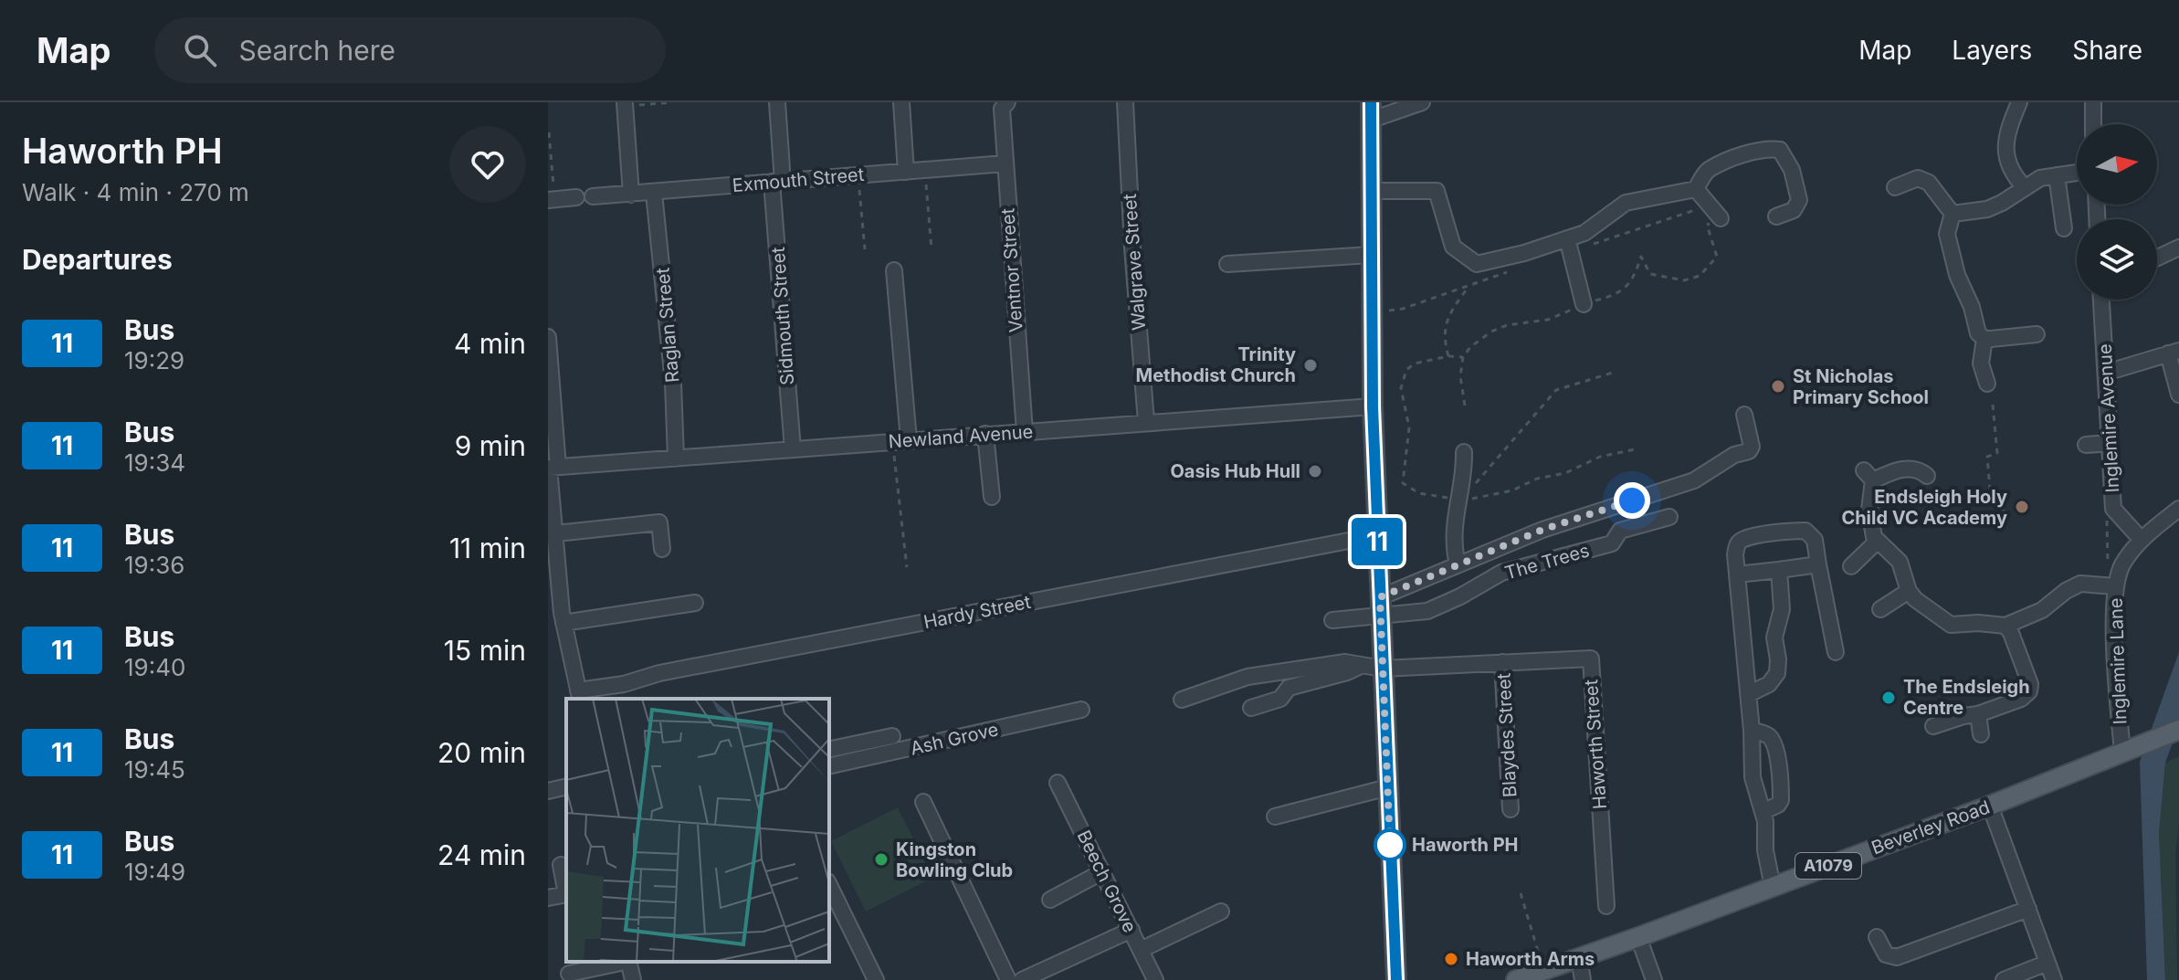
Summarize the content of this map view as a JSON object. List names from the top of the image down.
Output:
{
  "streets": {
    "main road": ["Beverley Road", "A1079"],
    "street": [
      "Exmouth Street",
      "Walgrave Street",
      "Ventnor Street",
      "Sidmouth Street",
      "Raglan Street",
      "Inglemire Avenue",
      "Newland Avenue",
      "The Trees",
      "Hardy Street",
      "Inglemire Lane",
      "Blaydes Street",
      "Ash Grove",
      "Haworth Street",
      "Beech Grove"
    ]
  },
  "crossings": [
    ["Exmouth Street", "Ventnor Street"],
    ["Exmouth Street", "Sidmouth Street"],
    ["Exmouth Street", "Raglan Street"],
    ["Walgrave Street", "Newland Avenue"],
    ["Ventnor Street", "Newland Avenue"],
    ["Sidmouth Street", "Newland Avenue"],
    ["Raglan Street", "Newland Avenue"],
    ["Inglemire Avenue", "Inglemire Lane"],
    ["Inglemire Lane", "Beverley Road"],
    ["Blaydes Street", "Haworth Street"]
  ],
  "places": [
    "Trinity Methodist Church",
    "St Nicholas Primary School",
    "Oasis Hub Hull",
    "Endsleigh Holy Child VC Academy",
    "The Endsleigh Centre",
    "Haworth PH",
    "Kingston Bowling Club",
    "Haworth Arms"
  ],
  "lines": ["bus line 11"],
  "north": "right",
  "page": {
    "header": "Map",
    "search": "Search here",
    "nav": ["Map", "Layers", "Share"],
    "heading": [
      ["Haworth PH", "Walk · 4 min · 270 m"],
      "Departures"
    ],
    "on_map": "11",
    "list": [
      {
        "mark": "11",
        "name": "Bus",
        "note": "19:29",
        "value": "4 min"
      },
      {
        "mark": "11",
        "name": "Bus",
        "note": "19:34",
        "value": "9 min"
      },
      {
        "mark": "11",
        "name": "Bus",
        "note": "19:36",
        "value": "11 min"
      },
      {
        "mark": "11",
        "name": "Bus",
        "note": "19:40",
        "value": "15 min"
      },
      {
        "mark": "11",
        "name": "Bus",
        "note": "19:45",
        "value": "20 min"
      },
      {
        "mark": "11",
        "name": "Bus",
        "note": "19:49",
        "value": "24 min"
      }
    ]
  }
}
